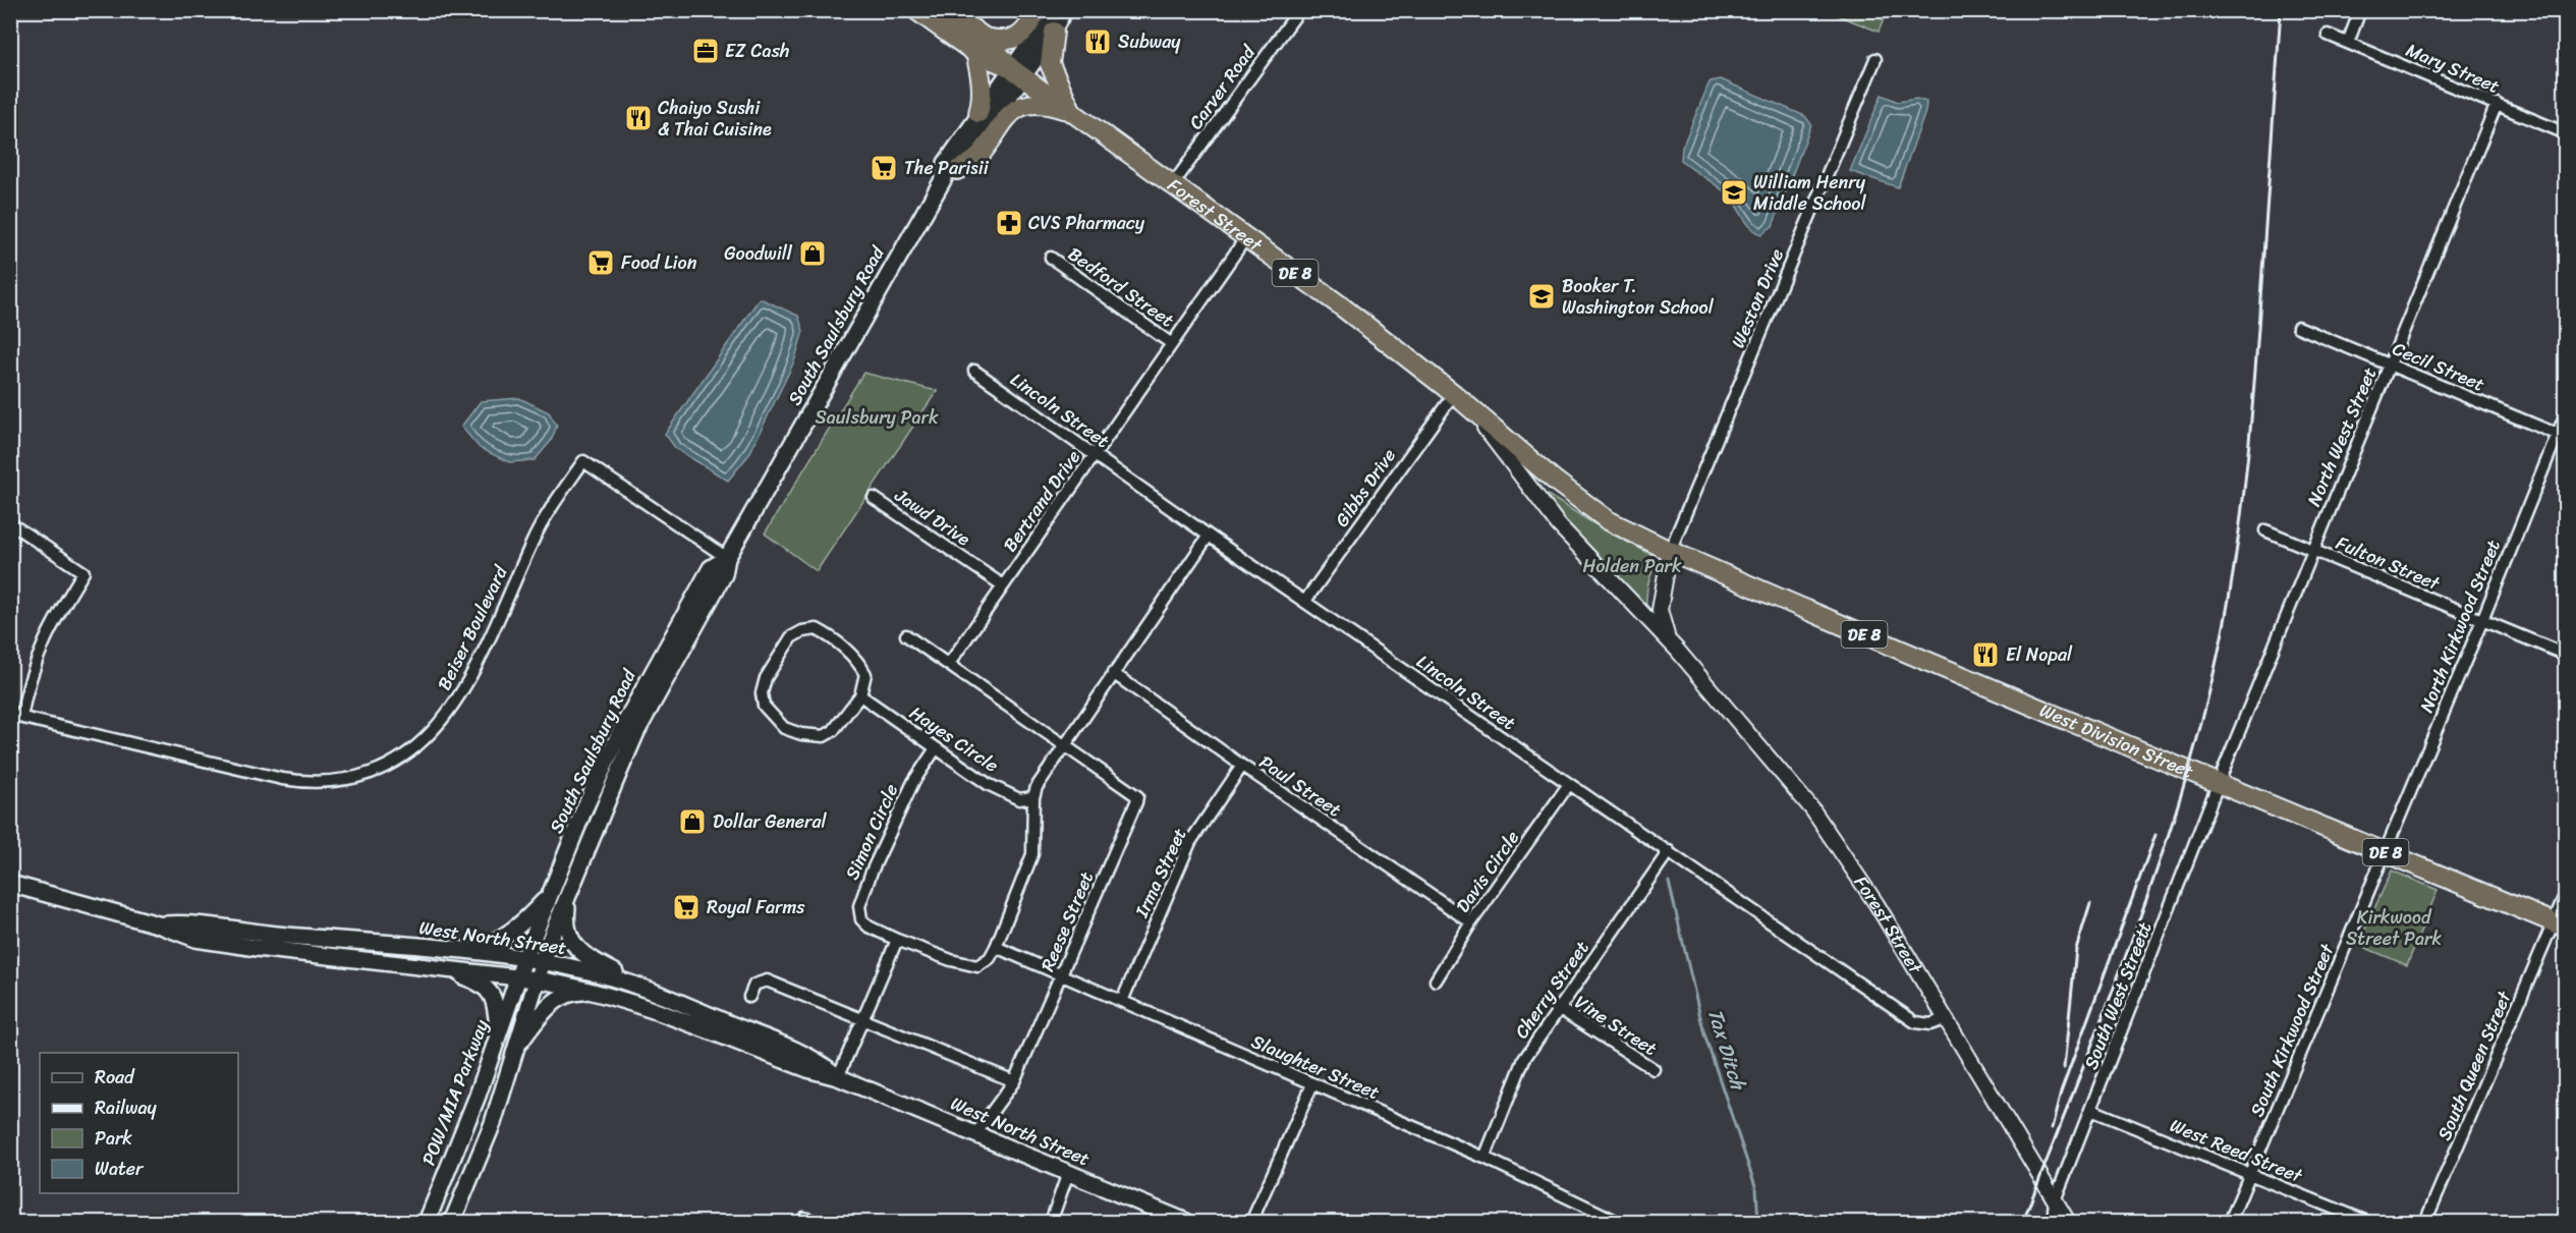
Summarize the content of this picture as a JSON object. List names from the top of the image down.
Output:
{
  "streets": {
    "highway": ["Forest Street", "DE 8", "West Division Street"],
    "main road": ["South Saulsbury Road", "West North Street", "POW/MIA Parkway"],
    "street": [
      "Mary Street",
      "Carver Road",
      "Bedford Street",
      "Weston Drive",
      "Cecil Street",
      "Lincoln Street",
      "North West Street",
      "Gibbs Drive",
      "Bertrand Drive",
      "Jawd Drive",
      "Fulton Street",
      "North Kirkwood Street",
      "Beiser Boulevard",
      "Hayes Circle",
      "Paul Street",
      "Simon Circle",
      "Davis Circle",
      "Irma Street",
      "Reese Street",
      "Cherry Street",
      "South West Streett",
      "Vine Street",
      "South Kirkwood Street",
      "South Queen Street",
      "Slaughter Street",
      "West Reed Street"
    ]
  },
  "crossings": [
    ["Mary Street", "North West Street"],
    ["Carver Road", "Forest Street"],
    ["Forest Street", "DE 8"],
    ["Forest Street", "Weston Drive"],
    ["Forest Street", "South Saulsbury Road"],
    ["Forest Street", "Lincoln Street"],
    ["Forest Street", "Gibbs Drive"],
    ["Forest Street", "Bertrand Drive"],
    ["Forest Street", "West Division Street"],
    ["Forest Street", "South West Streett"],
    ["DE 8", "South Saulsbury Road"],
    ["Bedford Street", "Bertrand Drive"],
    ["Weston Drive", "West Division Street"],
    ["South Saulsbury Road", "Beiser Boulevard"],
    ["South Saulsbury Road", "West North Street"],
    ["South Saulsbury Road", "POW/MIA Parkway"],
    ["Cecil Street", "North West Street"],
    ["Cecil Street", "North Kirkwood Street"],
    ["Lincoln Street", "Gibbs Drive"],
    ["Lincoln Street", "Bertrand Drive"],
    ["Lincoln Street", "Davis Circle"],
    ["Lincoln Street", "Cherry Street"],
    ["North West Street", "Fulton Street"],
    ["North West Street", "West Division Street"],
    ["North West Street", "South West Streett"],
    ["Bertrand Drive", "Jawd Drive"],
    ["Bertrand Drive", "Reese Street"],
    ["Fulton Street", "North Kirkwood Street"],
    ["North Kirkwood Street", "West Division Street"],
    ["North Kirkwood Street", "South Kirkwood Street"],
    ["Hayes Circle", "Simon Circle"],
    ["West Division Street", "South West Streett"],
    ["West Division Street", "South Kirkwood Street"],
    ["West Division Street", "South Queen Street"],
    ["Paul Street", "Davis Circle"],
    ["Paul Street", "Irma Street"],
    ["Simon Circle", "Slaughter Street"],
    ["Irma Street", "Slaughter Street"],
    ["Reese Street", "West North Street"],
    ["Reese Street", "Slaughter Street"],
    ["West North Street", "POW/MIA Parkway"],
    ["Cherry Street", "Vine Street"],
    ["Cherry Street", "Slaughter Street"],
    ["South West Streett", "West Reed Street"],
    ["South Kirkwood Street", "West Reed Street"]
  ],
  "water": ["Tax Ditch"],
  "parks": ["Saulsbury Park", "Holden Park", "Kirkwood Street Park"],
  "places": {
    "restaurant": ["Subway", "Chaiyo Sushi & Thai Cuisine", "El Nopal"],
    "office": ["EZ Cash"],
    "supermarket": ["The Parisii", "Food Lion", "Royal Farms"],
    "school or university": ["William Henry Middle School", "Booker T. Washington School"],
    "pharmacy": ["CVS Pharmacy"],
    "shop": ["Goodwill", "Dollar General"]
  },
  "legend": [
    "Road",
    "Railway",
    "Park",
    "Water"
  ]
}
